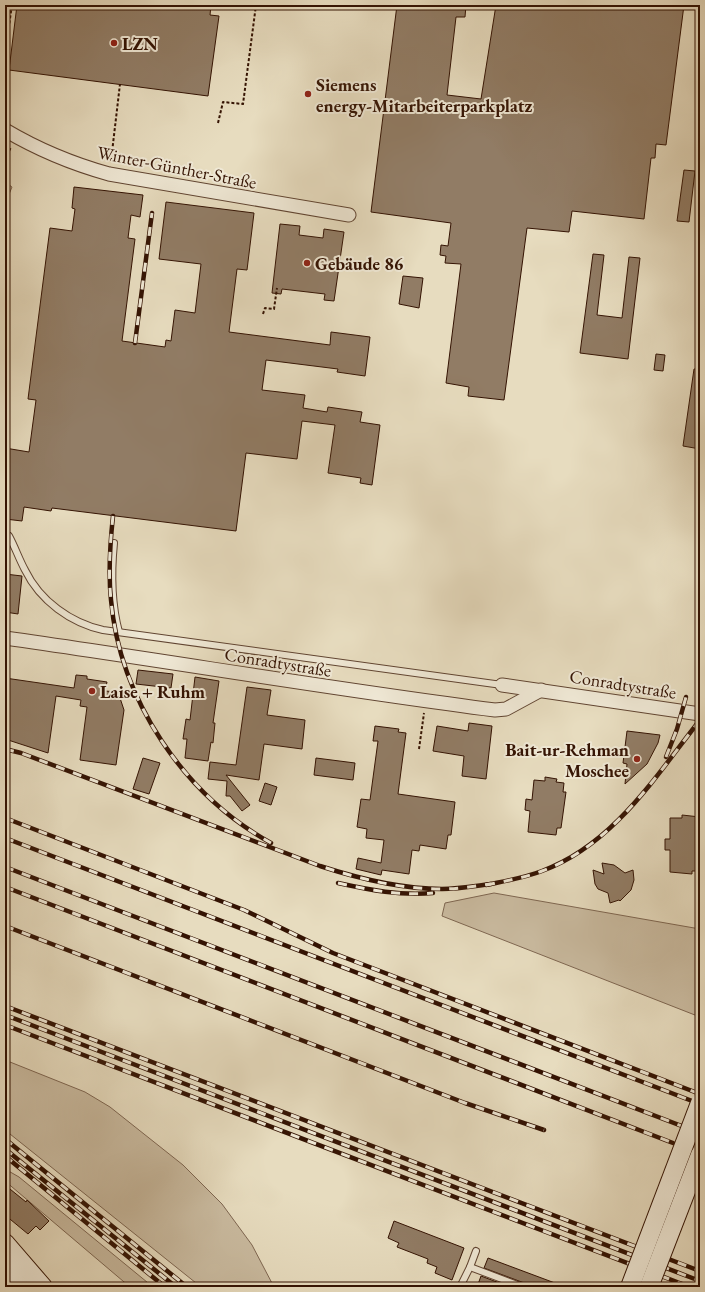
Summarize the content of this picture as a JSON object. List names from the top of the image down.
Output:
{
  "streets": {
    "street": ["Winter-Günther-Straße", "Conradtystraße"]
  },
  "places": [
    "LZN",
    "Siemens energy-Mitarbeiterparkplatz",
    "Gebäude 86",
    "Laise + Ruhm",
    "Bait-ur-Rehman Moschee"
  ]
}
